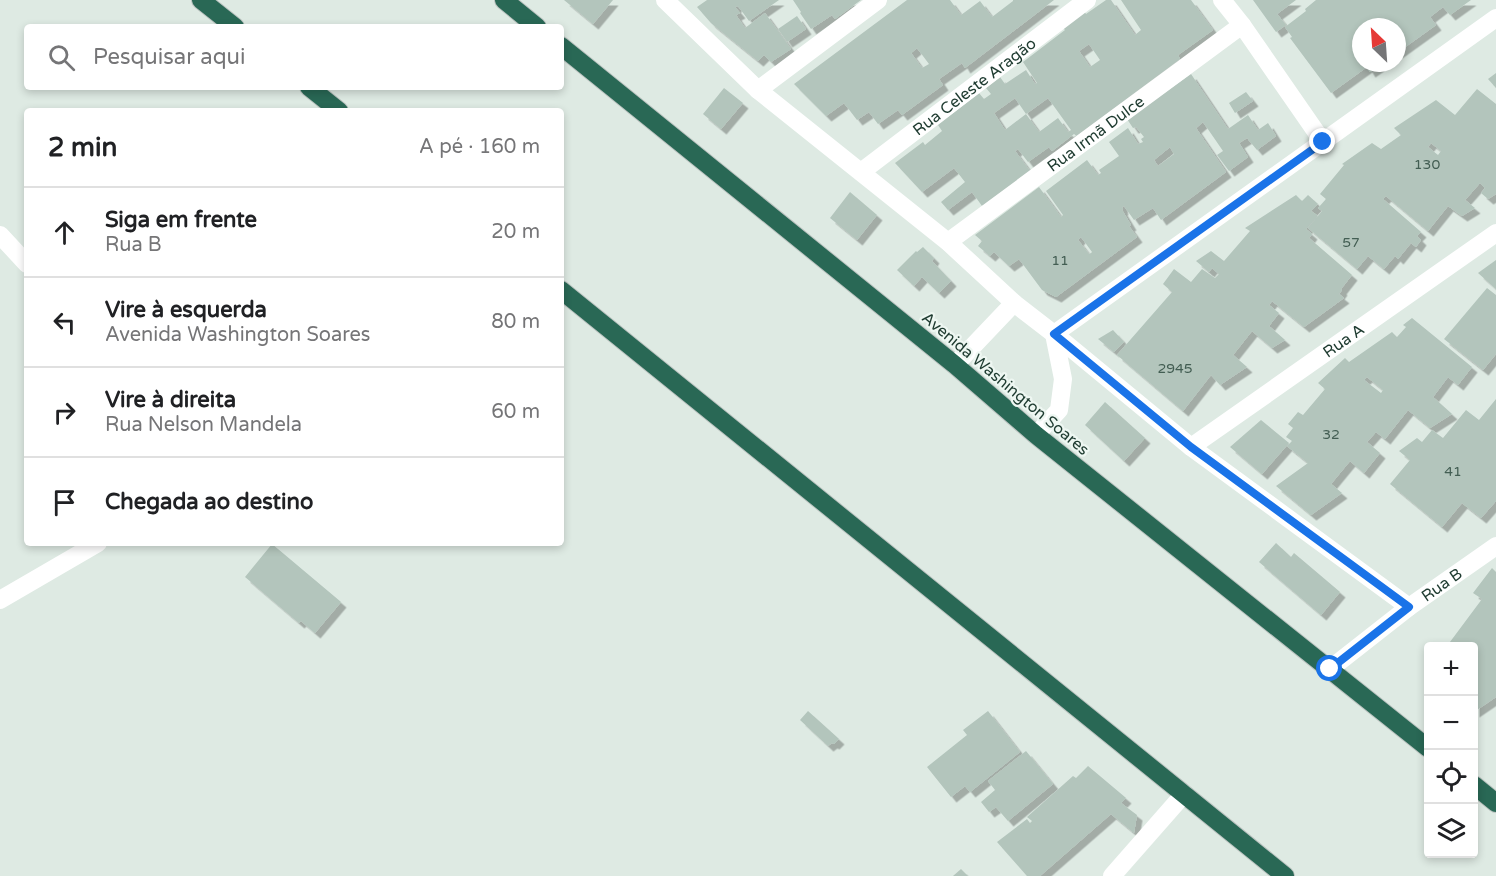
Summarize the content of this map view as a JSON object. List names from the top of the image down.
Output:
{
  "streets": {
    "highway": ["Avenida Washington Soares"],
    "street": [
      "Rua Celeste Aragão",
      "Rua Irmã Dulce",
      "Rua A",
      "Rua B"
    ]
  },
  "crossings": [
    ["Avenida Washington Soares", "Rua B"]
  ],
  "house_numbers": [
    "130",
    "57",
    "11",
    "2945",
    "32",
    "41"
  ],
  "north": "top left",
  "page": {
    "search": "Pesquisar aqui",
    "heading": ["2 min", "A pé · 160 m"],
    "list": [
      ["Siga em frente", "Rua B", "20 m"],
      ["Vire à esquerda", "Avenida Washington Soares", "80 m"],
      ["Vire à direita", "Rua Nelson Mandela", "60 m"],
      "Chegada ao destino"
    ],
    "map_buttons": ["+", "−"]
  }
}
